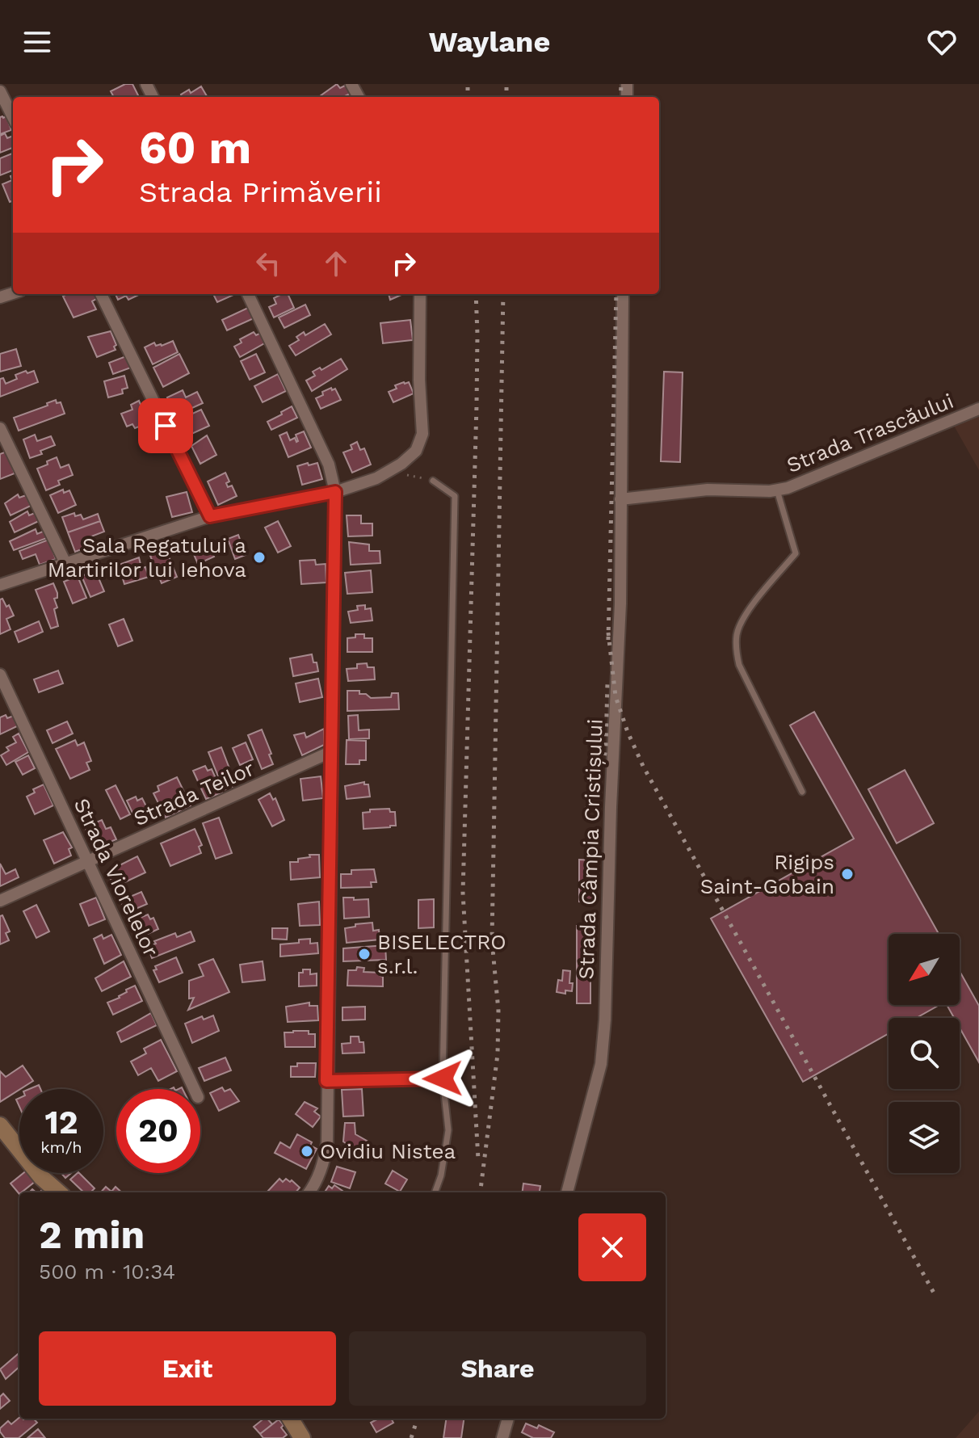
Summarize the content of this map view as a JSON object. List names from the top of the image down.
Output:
{
  "streets": {
    "street": [
      "Strada Trascăului",
      "Strada Teilor",
      "Strada Câmpia Cristișului",
      "Strada Viorelelor"
    ]
  },
  "crossings": [
    ["Strada Trascăului", "Strada Câmpia Cristișului"],
    ["Strada Teilor", "Strada Viorelelor"]
  ],
  "places": [
    "Sala Regatului a Martirilor lui Iehova",
    "Rigips Saint-Gobain",
    "BISELECTRO s.r.l.",
    "Ovidiu Nistea"
  ],
  "north": "bottom left",
  "page": {
    "header": "Waylane",
    "turn": ["60 m", "Strada Primăverii"],
    "speed": "12 km/h",
    "limit": "20",
    "heading": ["2 min", "500 m · 10:34"],
    "buttons": ["Exit", "Share"]
  }
}
